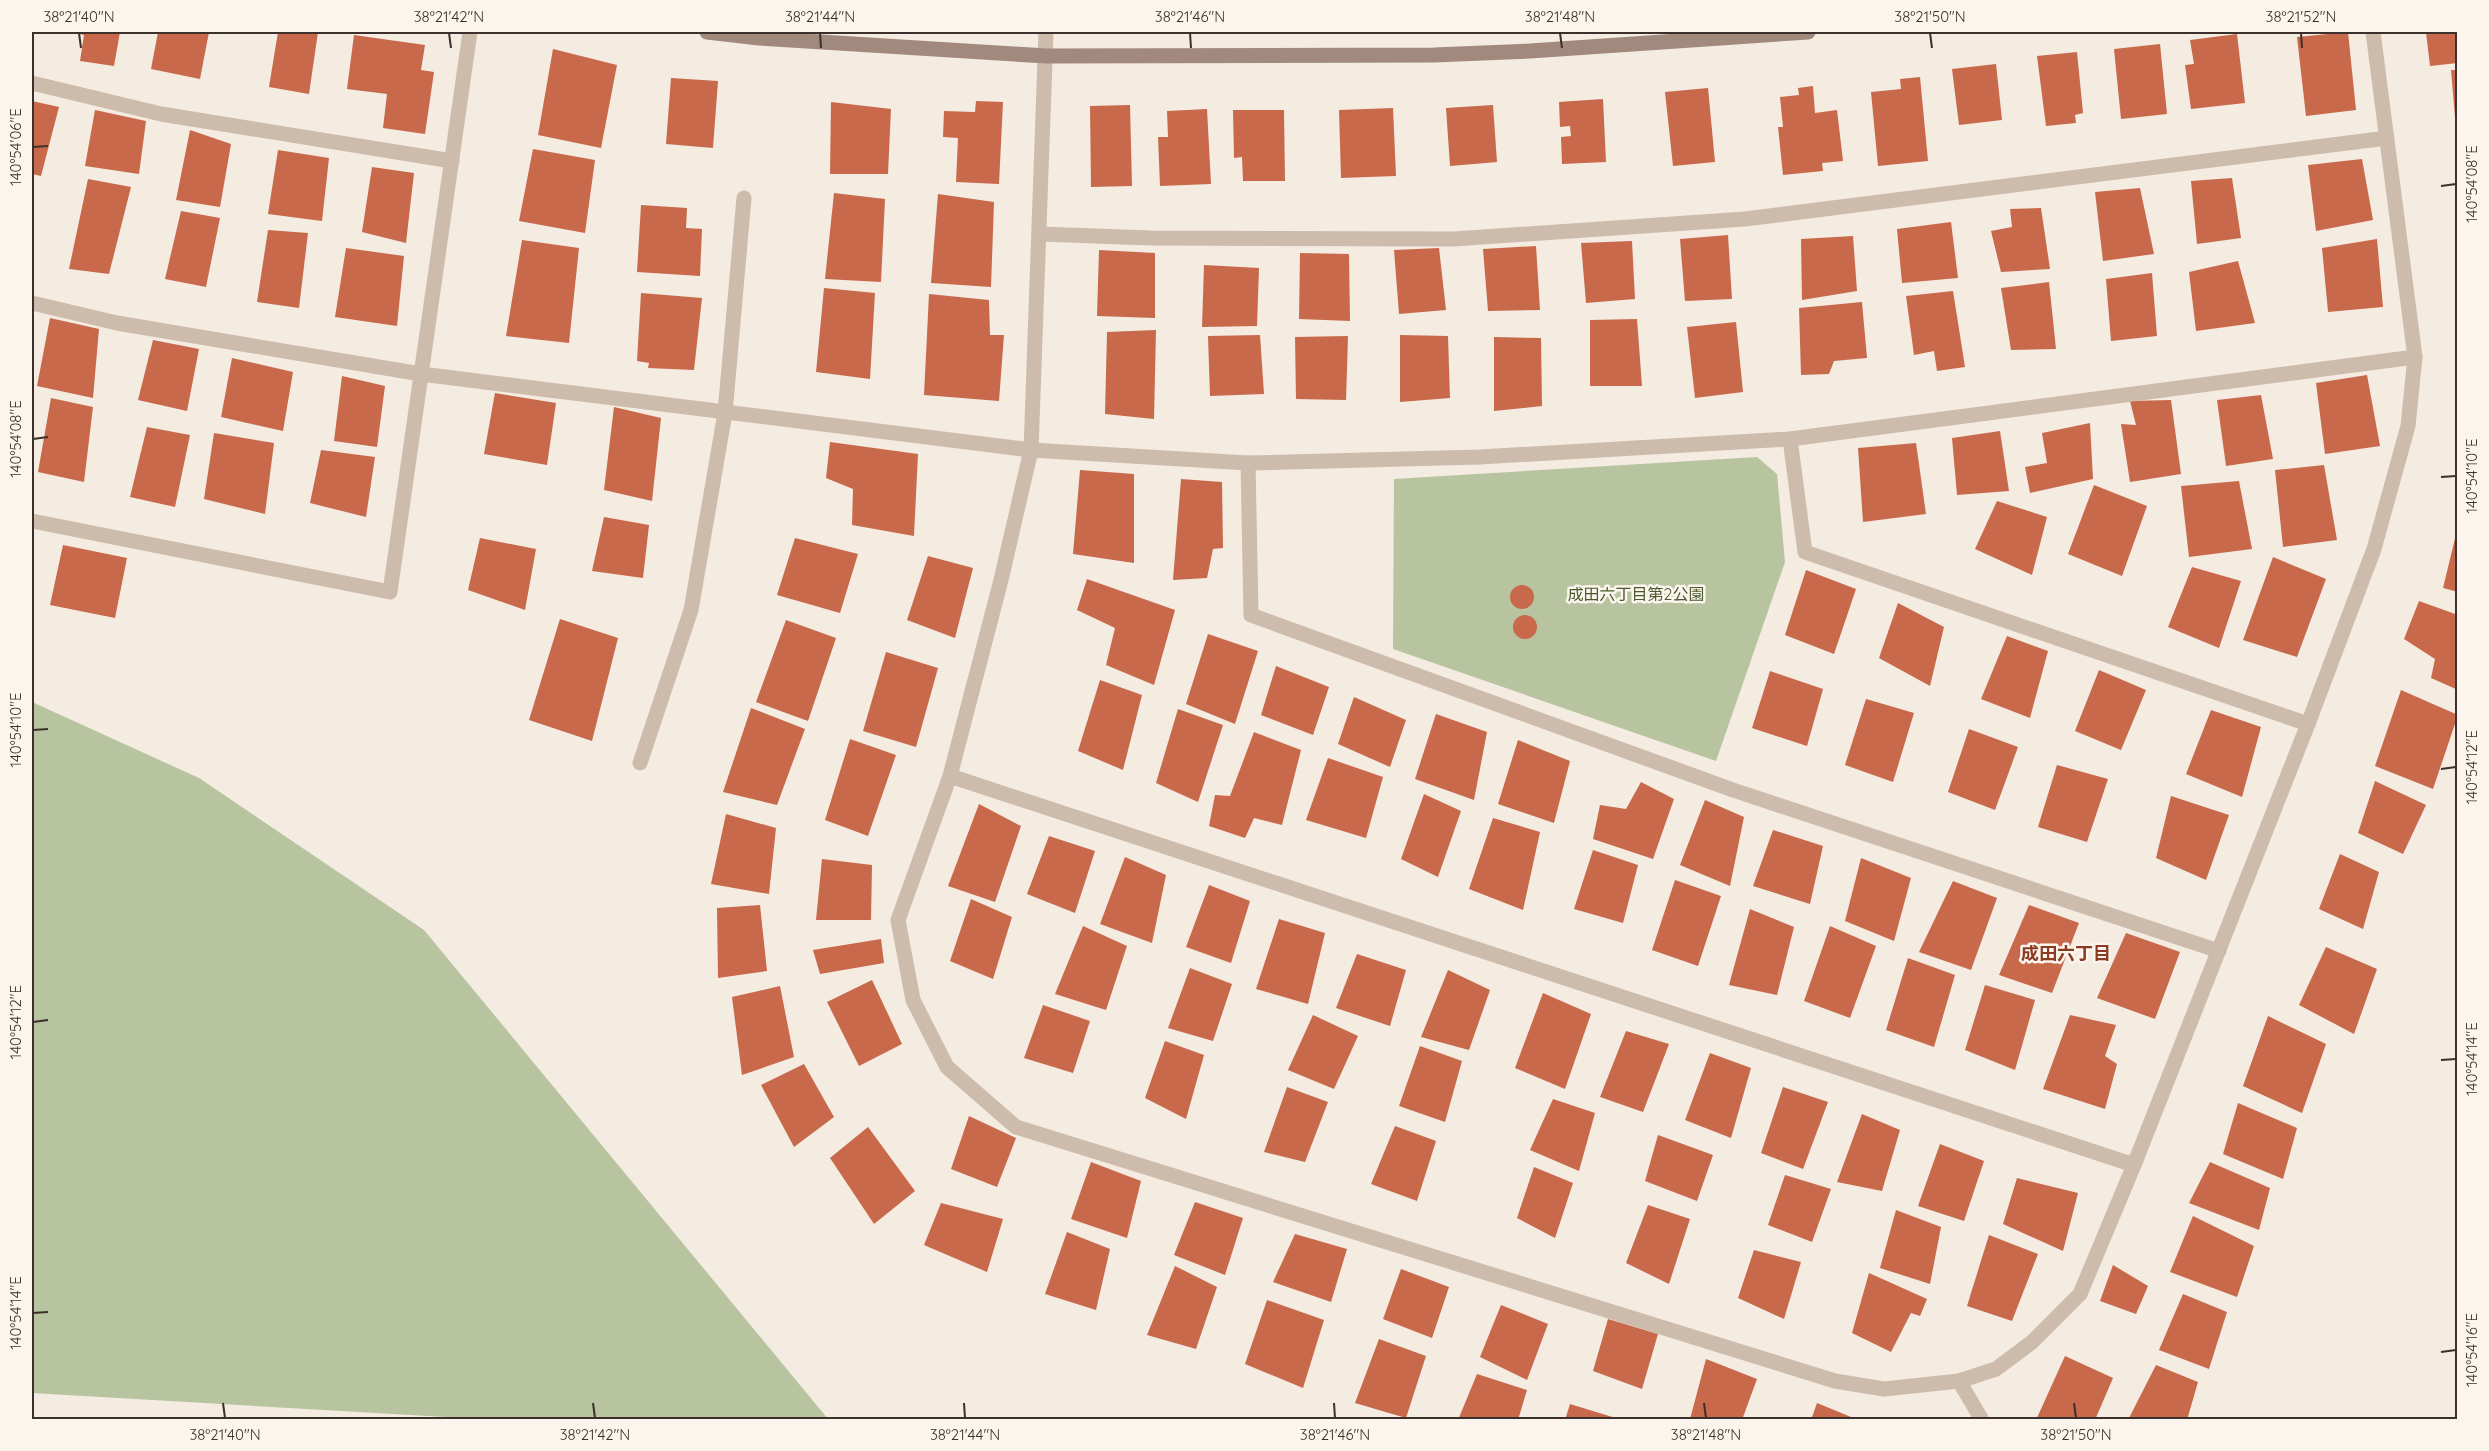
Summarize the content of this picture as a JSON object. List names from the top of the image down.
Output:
{
  "districts": ["成田六丁目"],
  "parks": ["成田六丁目第2公園"],
  "coordinates": [
    "38°21'40\"N",
    "38°21'42\"N",
    "38°21'44\"N",
    "38°21'46\"N",
    "38°21'48\"N",
    "38°21'50\"N",
    "38°21'52\"N",
    "140°54'06\"E",
    "140°54'08\"E",
    "140°54'10\"E",
    "140°54'12\"E",
    "140°54'14\"E",
    "140°54'16\"E"
  ]
}
